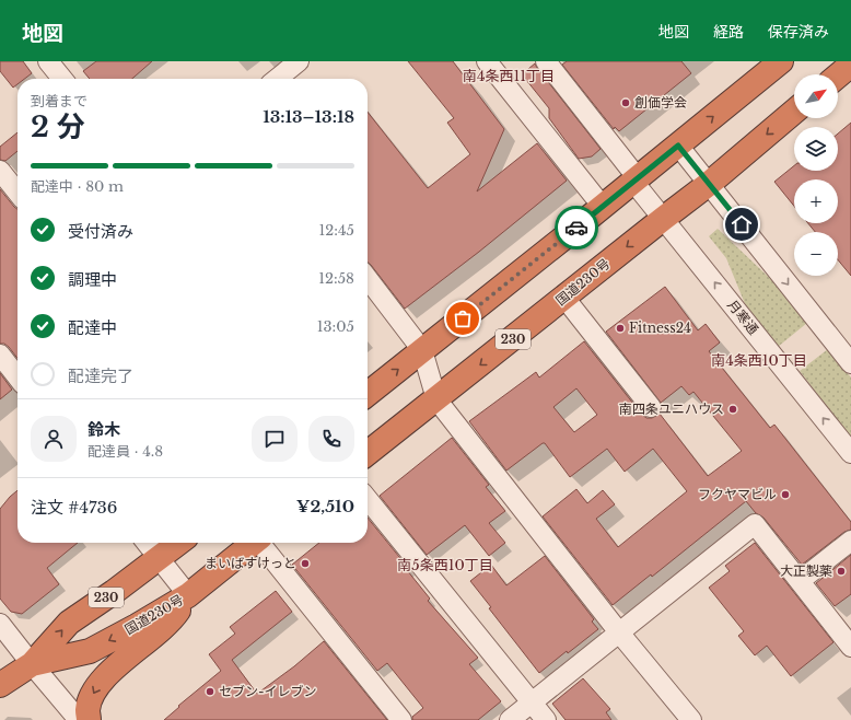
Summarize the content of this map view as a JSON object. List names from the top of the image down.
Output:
{
  "streets": {
    "highway": ["国道230号", "230"],
    "street": ["月寒通"]
  },
  "crossings": [
    ["国道230号", "月寒通"]
  ],
  "districts": ["南4条西11丁目", "南4条西10丁目", "南5条西10丁目"],
  "places": [
    "創価学会",
    "Fitness24",
    "南四条ユニハウス",
    "フクヤマビル",
    "まいばすけっと",
    "大正製薬",
    "セブン-イレブン"
  ],
  "north": "top right",
  "page": {
    "header": "地図",
    "nav": ["地図", "経路", "保存済み"],
    "map_buttons": ["+", "−"],
    "heading": ["2 分", "到着まで", "13:13–13:18"],
    "panel": [
      "鈴木",
      "配達員 · 4.8",
      "注文 #4736",
      "¥2,510"
    ],
    "bar": "配達中 · 80 m",
    "list": [
      ["受付済み", "12:45"],
      ["調理中", "12:58"],
      ["配達中", "13:05"],
      "配達完了"
    ]
  }
}
